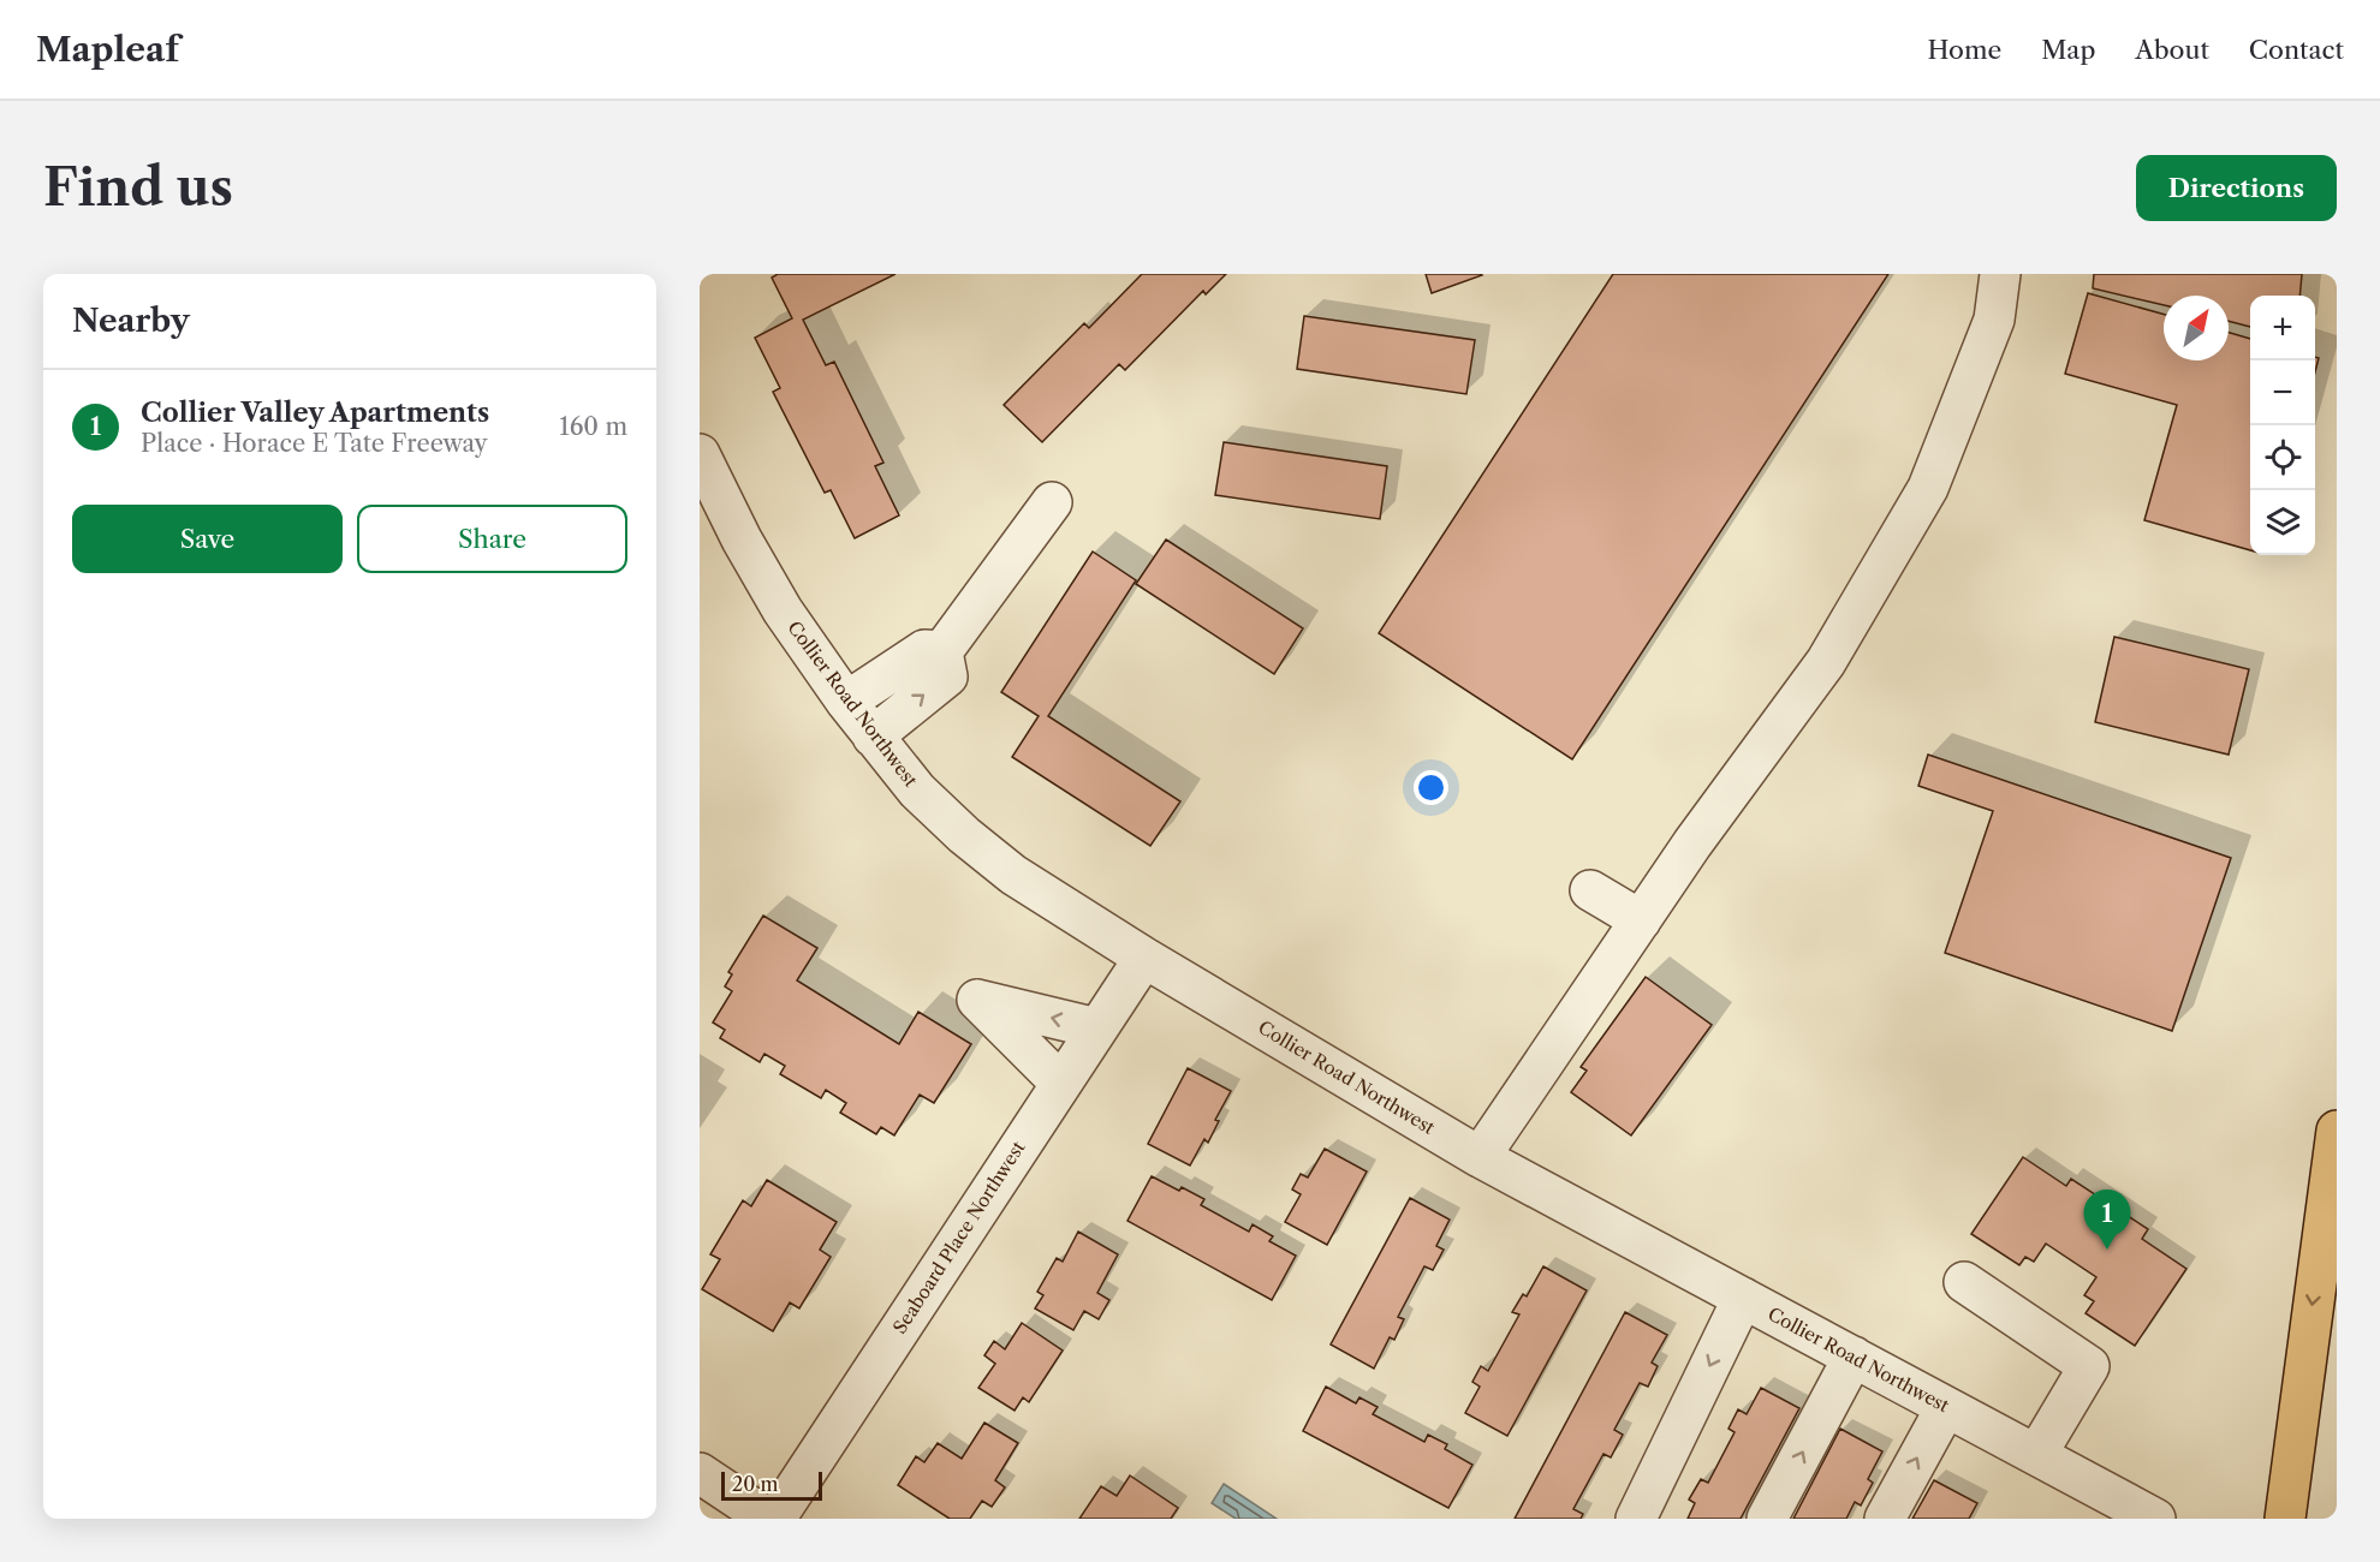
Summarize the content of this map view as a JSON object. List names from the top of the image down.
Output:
{
  "streets": {
    "street": ["Collier Road Northwest", "Seaboard Place Northwest"]
  },
  "crossings": [
    ["Collier Road Northwest", "Seaboard Place Northwest"]
  ],
  "scale_bar": "20 m",
  "north": "top right",
  "page": {
    "header": "Mapleaf",
    "nav": [
      "Home",
      "Map",
      "About",
      "Contact"
    ],
    "buttons": [
      "Directions",
      ["Save", "Share"]
    ],
    "title": "Find us",
    "heading": "Nearby",
    "map_buttons": ["+", "−"],
    "list": [
      {
        "mark": "1",
        "name": "Collier Valley Apartments",
        "note": "Place · Horace E Tate Freeway",
        "value": "160 m"
      }
    ],
    "pins": "1",
    "scale": "20 m"
  }
}
